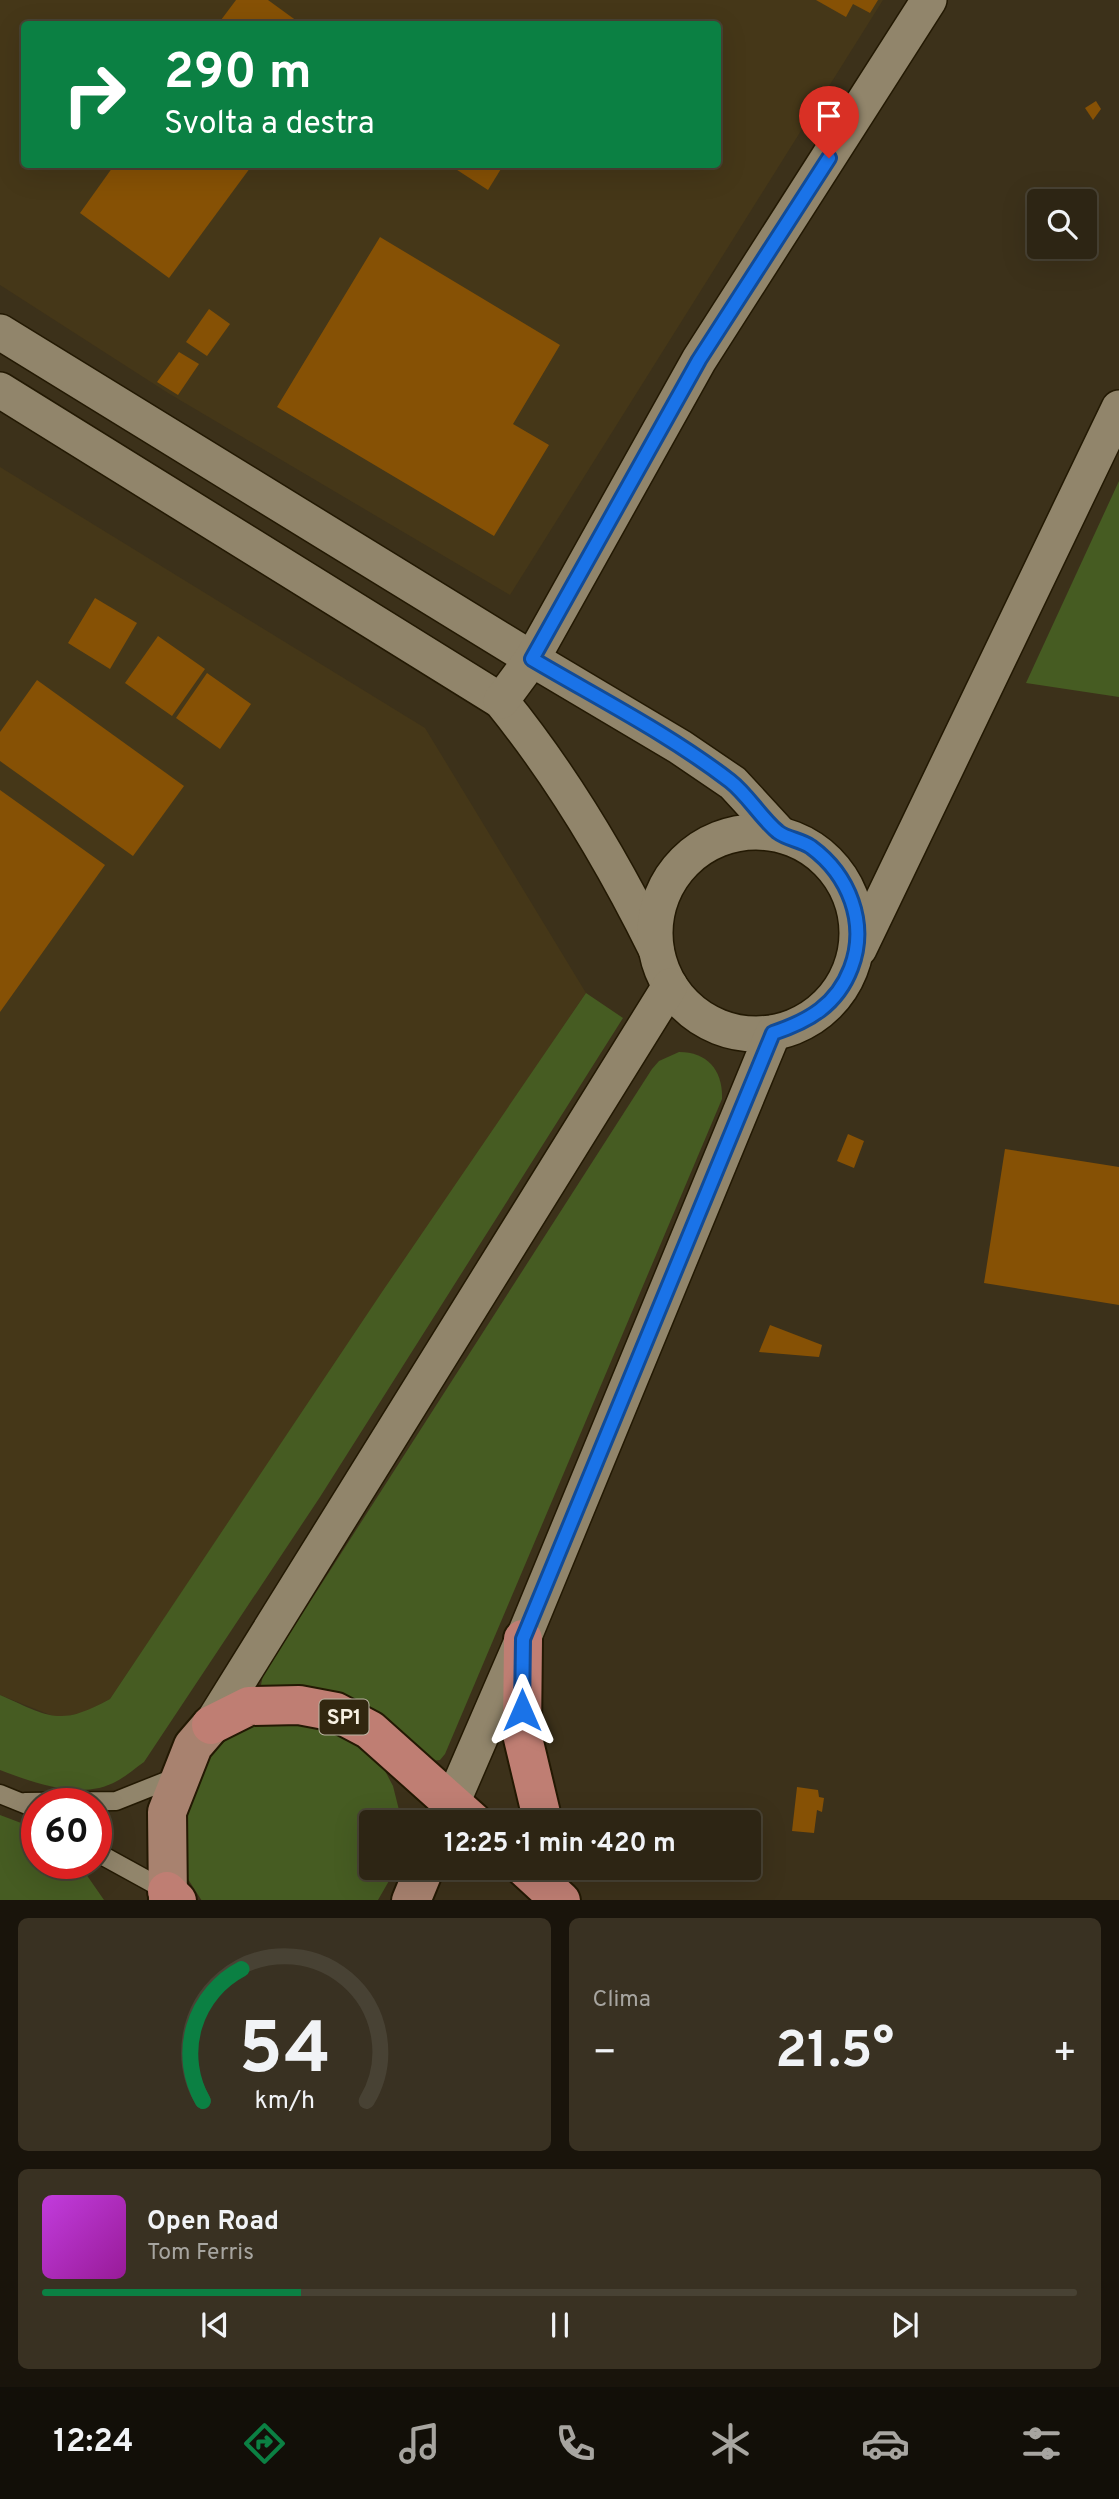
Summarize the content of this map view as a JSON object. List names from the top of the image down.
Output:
{
  "streets": {
    "main road": ["SP1"]
  },
  "page": {
    "turn": ["290 m", "Svolta a destra"],
    "limit": "60",
    "trip": "12:25 · 1 min · 420 m",
    "tile": "Clima",
    "heat": ["−", "21.5°", "+"],
    "song": ["Open Road", "Tom Ferris"],
    "tabs": "12:24",
    "gauge": ["54", "km/h"]
  }
}
